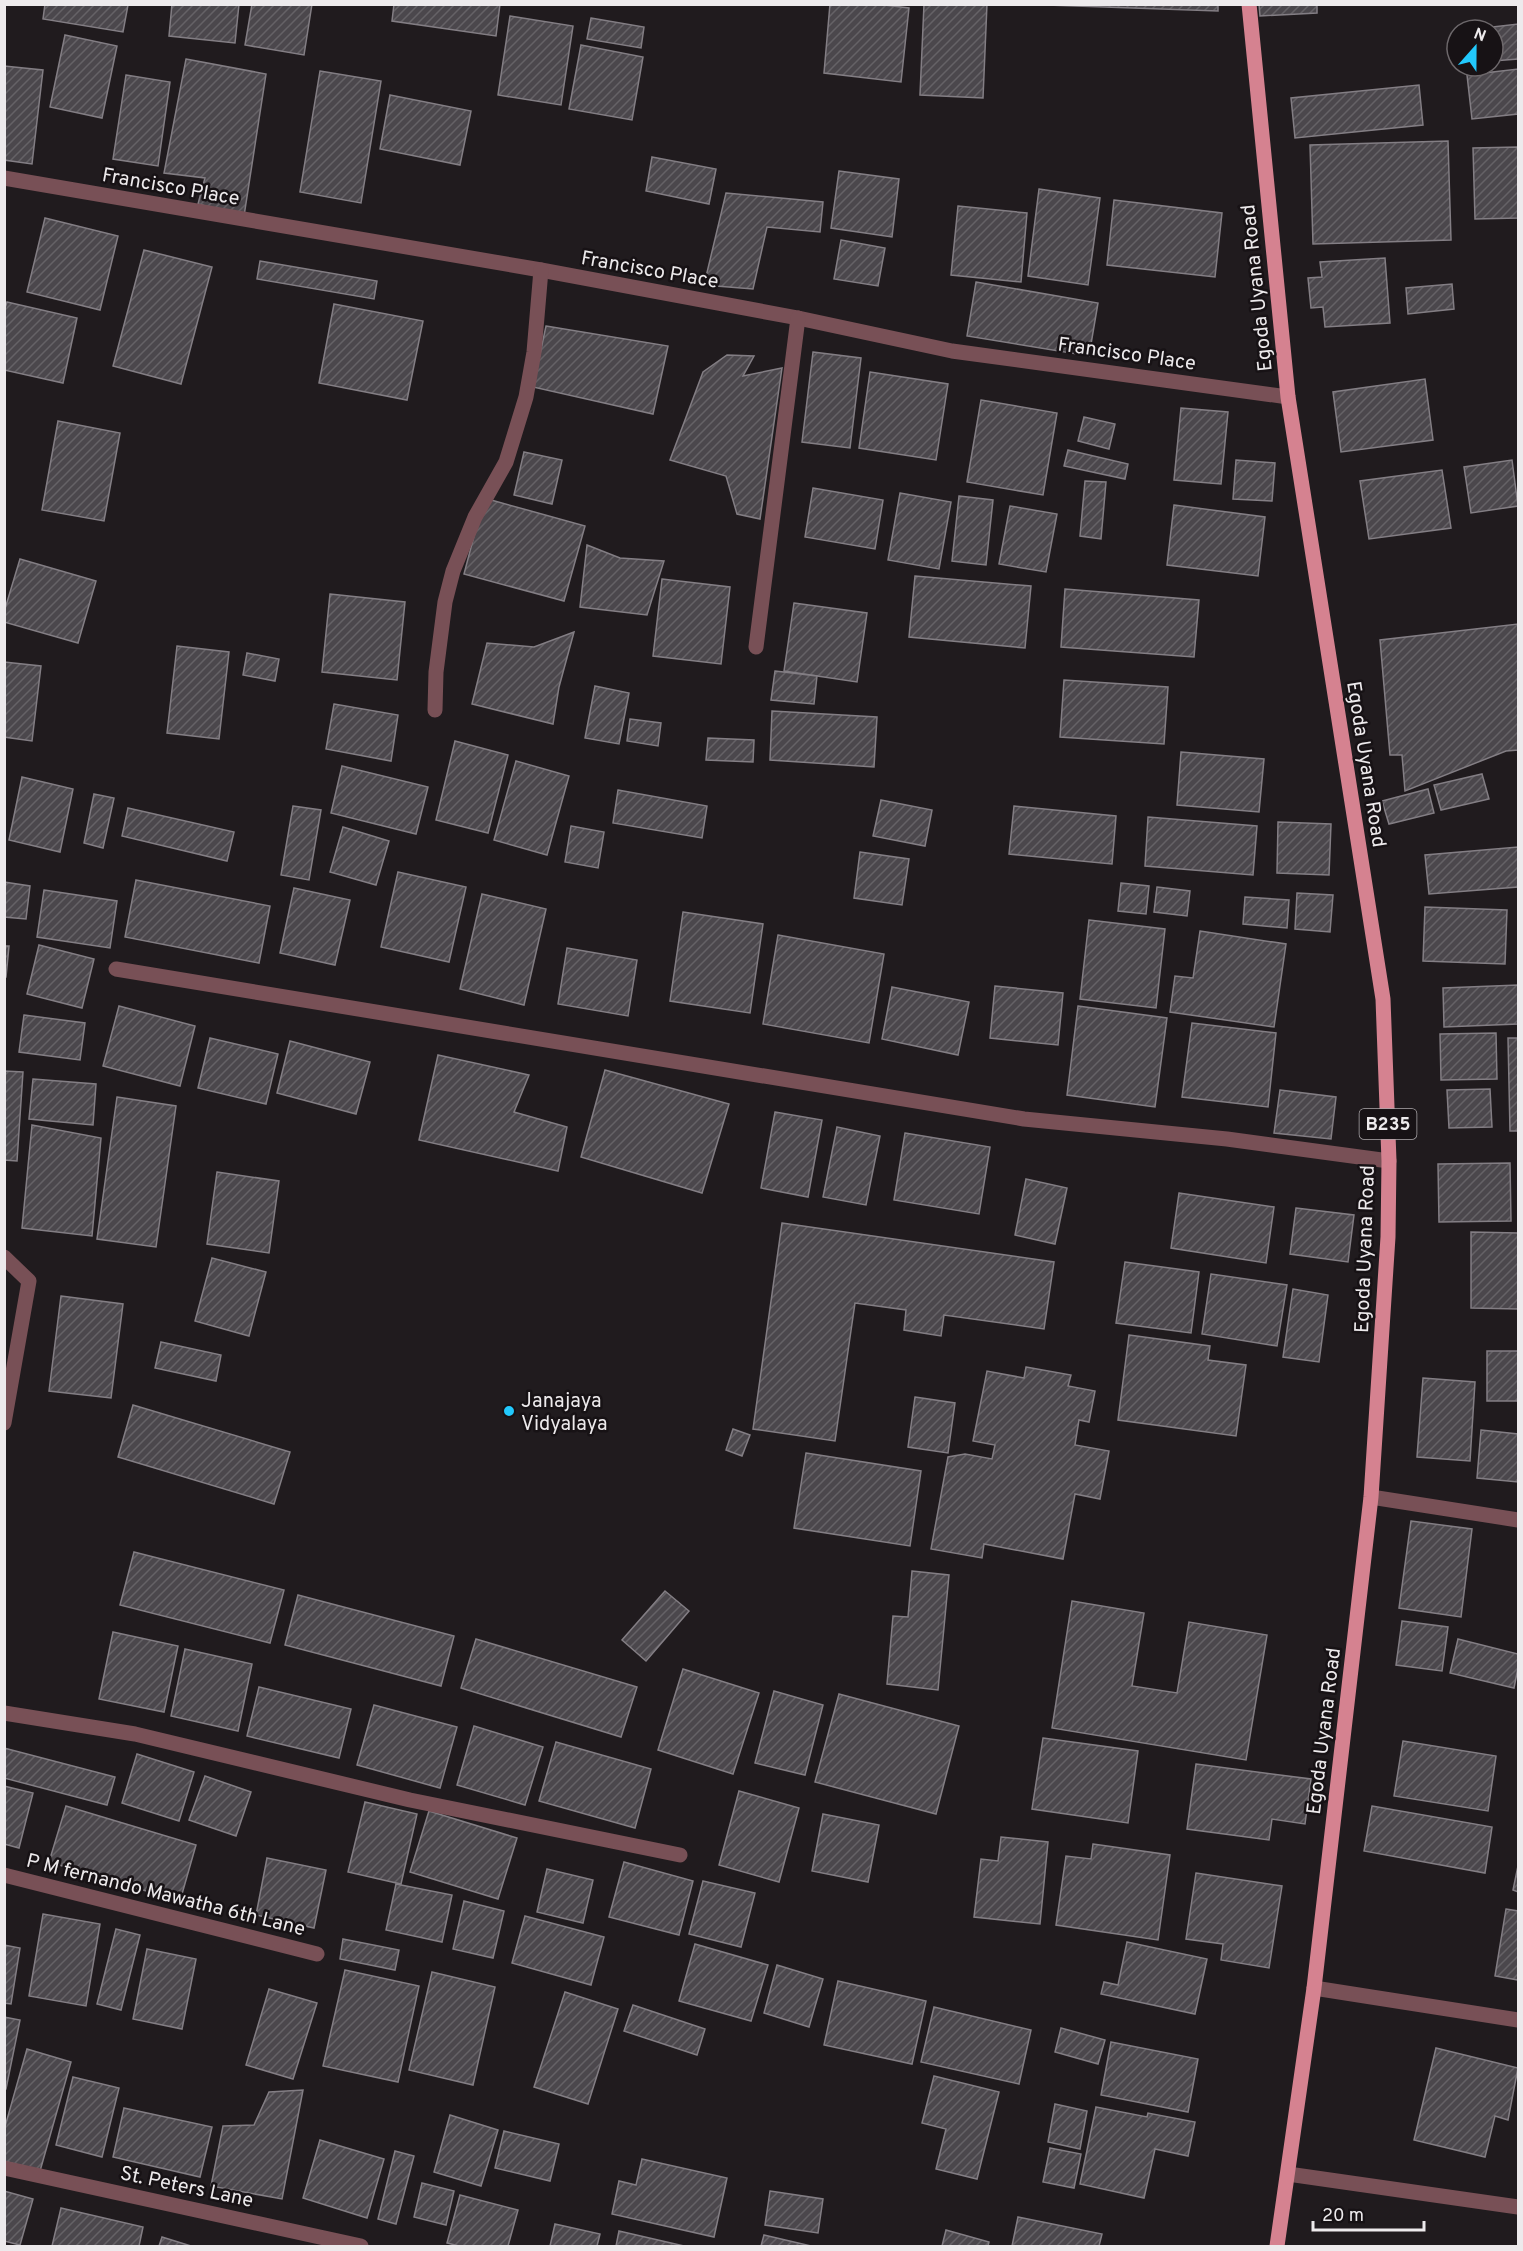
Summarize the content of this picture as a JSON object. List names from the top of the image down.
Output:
{
  "streets": {
    "main road": ["Egoda Uyana Road", "B235"],
    "street": ["Francisco Place", "P M fernando Mawatha 6th Lane", "St. Peters Lane"]
  },
  "crossings": [
    ["Francisco Place", "Egoda Uyana Road"]
  ],
  "places": ["Janajaya Vidyalaya"],
  "scale_bar": "20 m",
  "north": "top"
}
